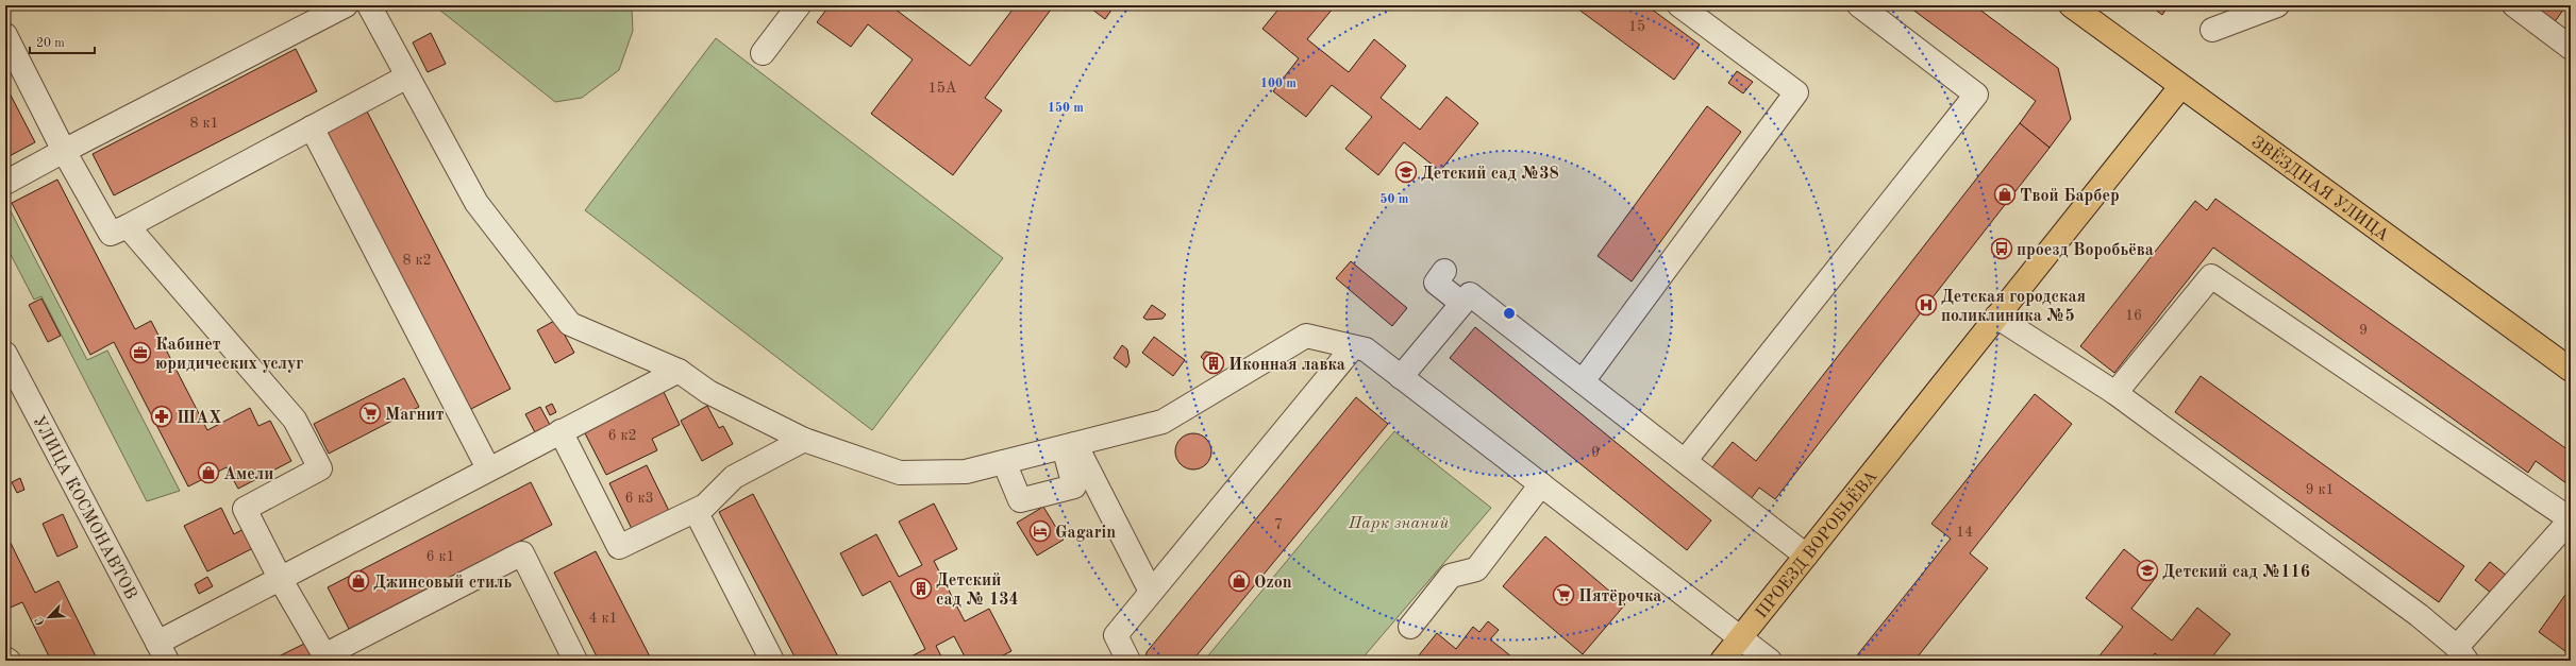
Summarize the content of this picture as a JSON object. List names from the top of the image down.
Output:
{
  "streets": {
    "main road": ["ЗВЁЗДНАЯ УЛИЦА", "ПРОЕЗД ВОРОБЬЁВА"],
    "street": ["УЛИЦА КОСМОНАВТОВ"]
  },
  "crossings": [
    ["ЗВЁЗДНАЯ УЛИЦА", "ПРОЕЗД ВОРОБЬЁВА"]
  ],
  "parks": ["Парк знаний"],
  "places": {
    "school or university": ["Детский сад №38", "Детский сад №116"],
    "shop": [
      "Твой Барбер",
      "Амели",
      "Джинсовый стиль",
      "Ozon"
    ],
    "bus stop": ["проезд Воробьёва"],
    "hospital": ["Детская городская поликлиника №5"],
    "office": ["Кабинет юридических услуг"],
    "building": ["Иконная лавка", "Детский сад № 134"],
    "supermarket": ["Магнит", "Пятёрочка"],
    "pharmacy": ["ШАХ"],
    "hotel": ["Gagarin"]
  },
  "house_numbers": [
    "15",
    "15А",
    "8 к1",
    "8 к2",
    "16",
    "9",
    "6 к2",
    "9",
    "9 к1",
    "6 к3",
    "7",
    "14",
    "6 к1",
    "4 к1"
  ],
  "scale_bar": "20 m",
  "north": "bottom left",
  "rings": ["100 m", "150 m", "50 m"]
}
